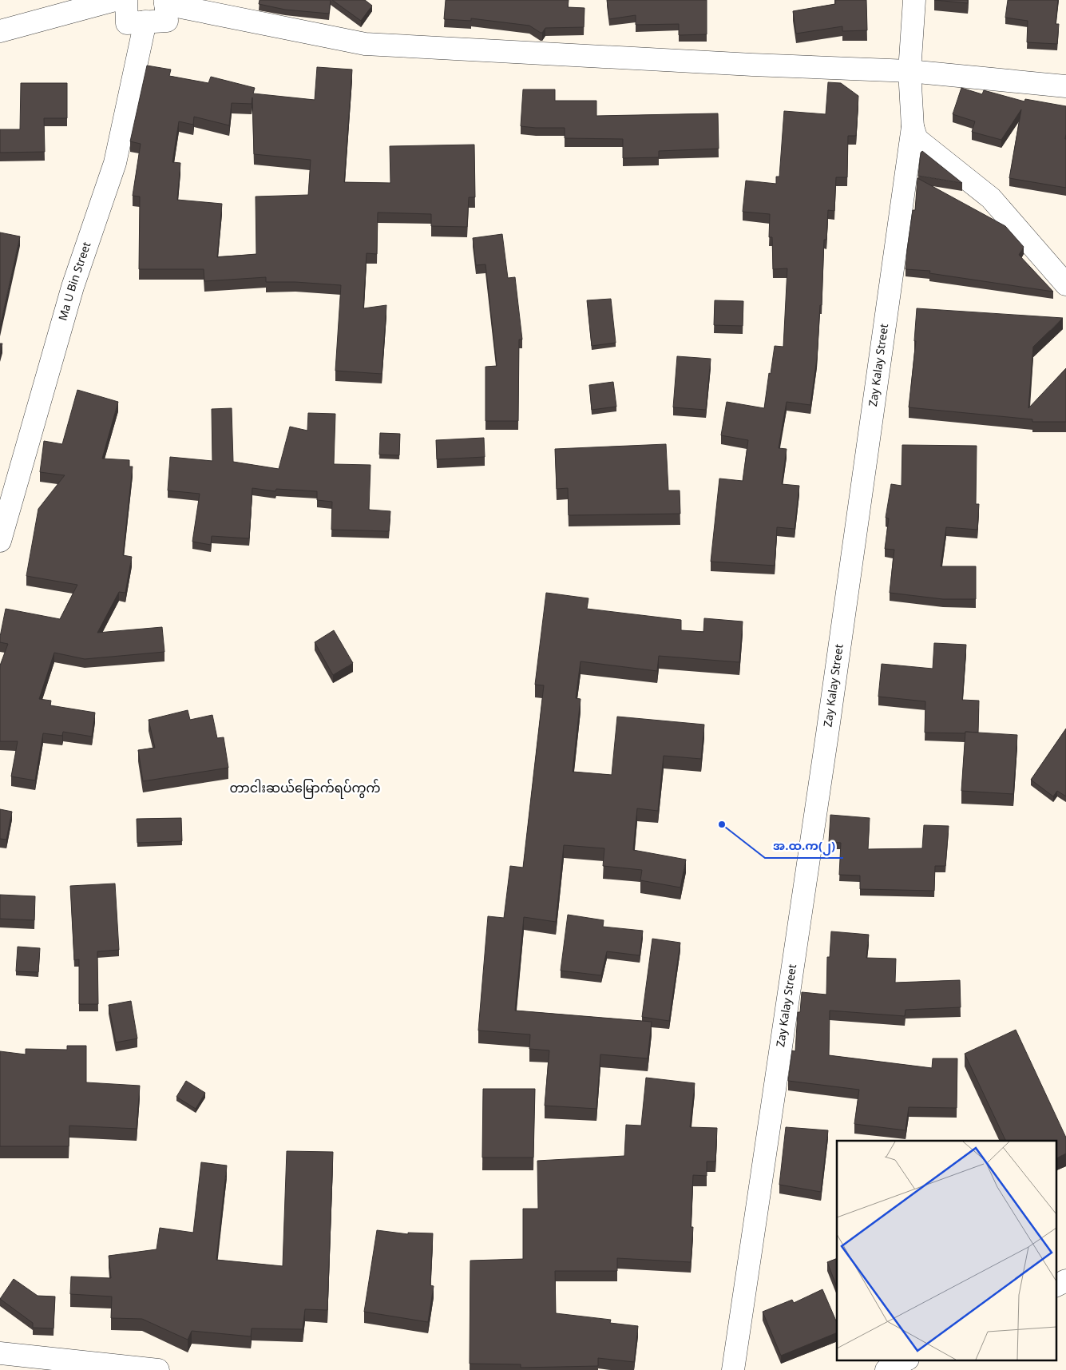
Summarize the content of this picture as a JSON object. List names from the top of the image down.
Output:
{
  "streets": {
    "street": ["Ma U Bin Street", "Zay Kalay Street"]
  },
  "districts": ["တာငါးဆယ်မြောက်ရပ်ကွက်"],
  "places": ["အ.ထ.က(၂)"]
}
